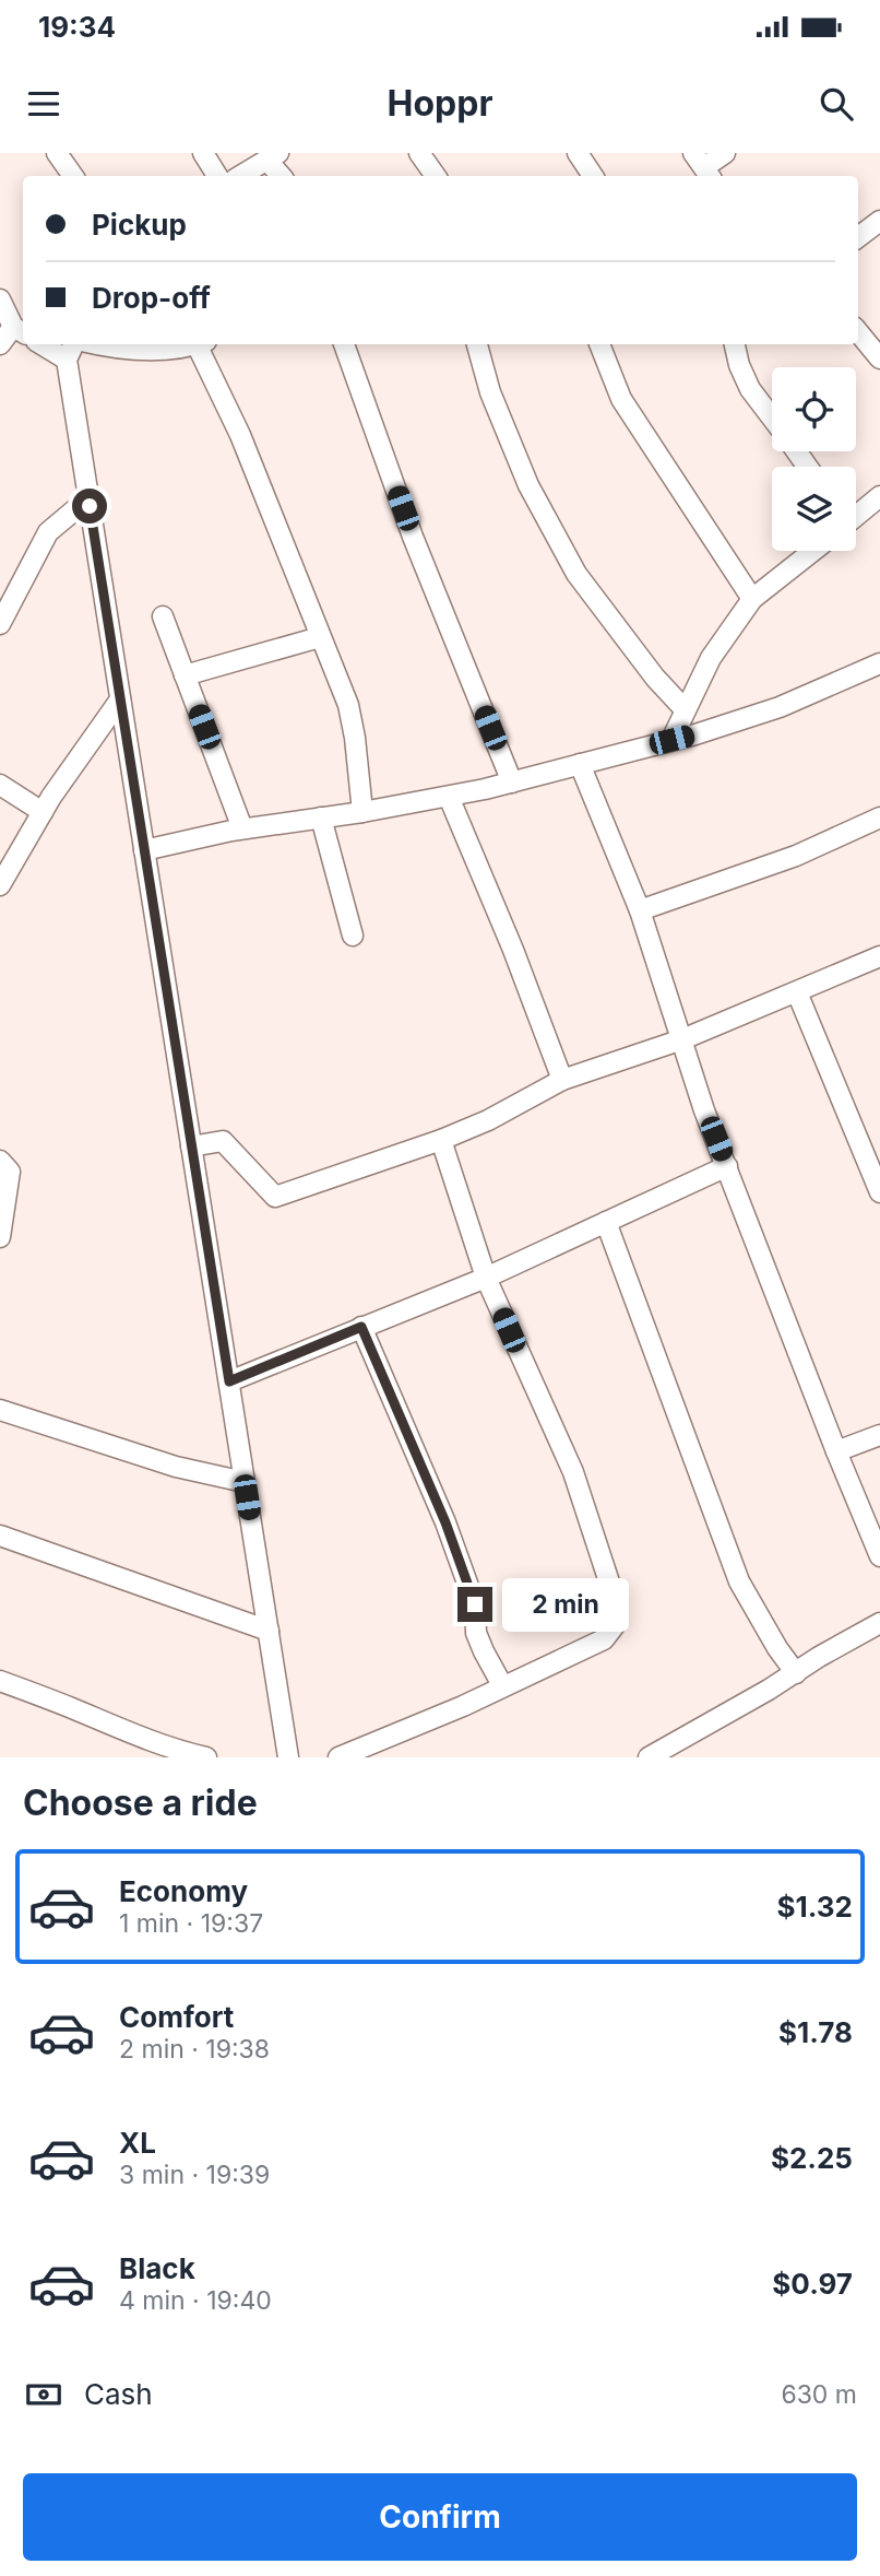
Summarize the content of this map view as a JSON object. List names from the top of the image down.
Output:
{
  "page": {
    "status": "19:34",
    "header": "Hoppr",
    "banner": ["Pickup", "Drop-off"],
    "bubble": "2 min",
    "heading": "Choose a ride",
    "list": [
      {
        "name": "Economy",
        "note": "1 min · 19:37",
        "value": "$1.32"
      },
      {
        "name": "Comfort",
        "note": "2 min · 19:38",
        "value": "$1.78"
      },
      {
        "name": "XL",
        "note": "3 min · 19:39",
        "value": "$2.25"
      },
      {
        "name": "Black",
        "note": "4 min · 19:40",
        "value": "$0.97"
      }
    ],
    "pay": ["Cash", "630 m"],
    "buttons": "Confirm"
  }
}
